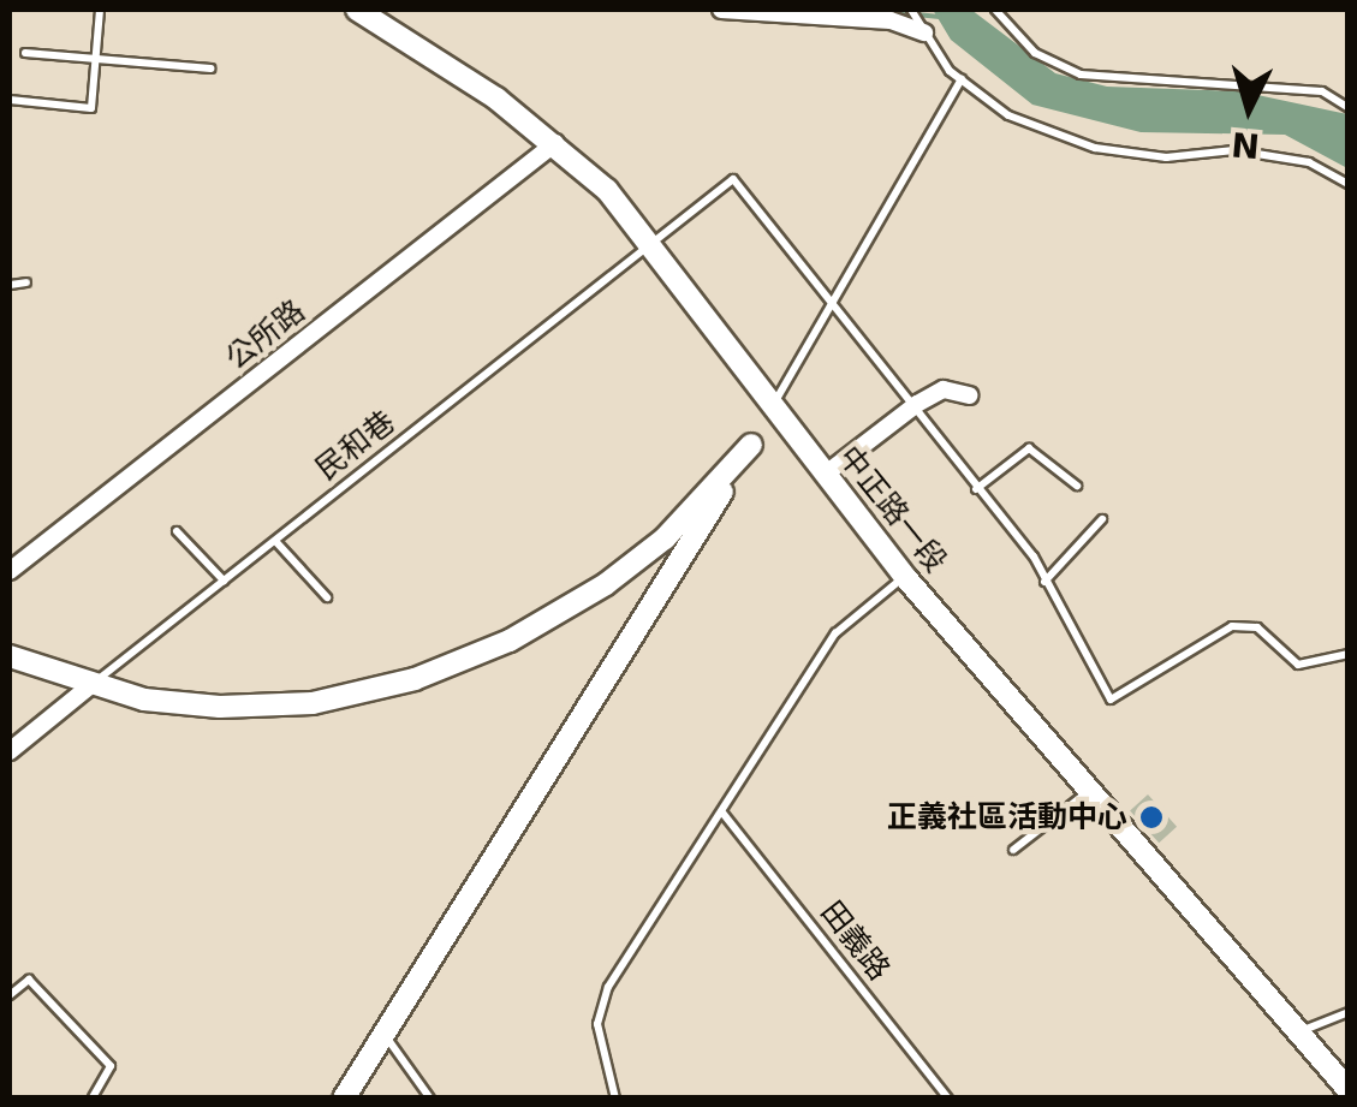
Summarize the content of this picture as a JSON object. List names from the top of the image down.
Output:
{
  "streets": {
    "street": ["公所路", "中正路一段"],
    "lane": ["民和巷", "田義路"]
  },
  "crossings": [
    ["公所路", "中正路一段"],
    ["民和巷", "中正路一段"]
  ],
  "places": ["正義社區活動中心"],
  "north": "bottom"
}
